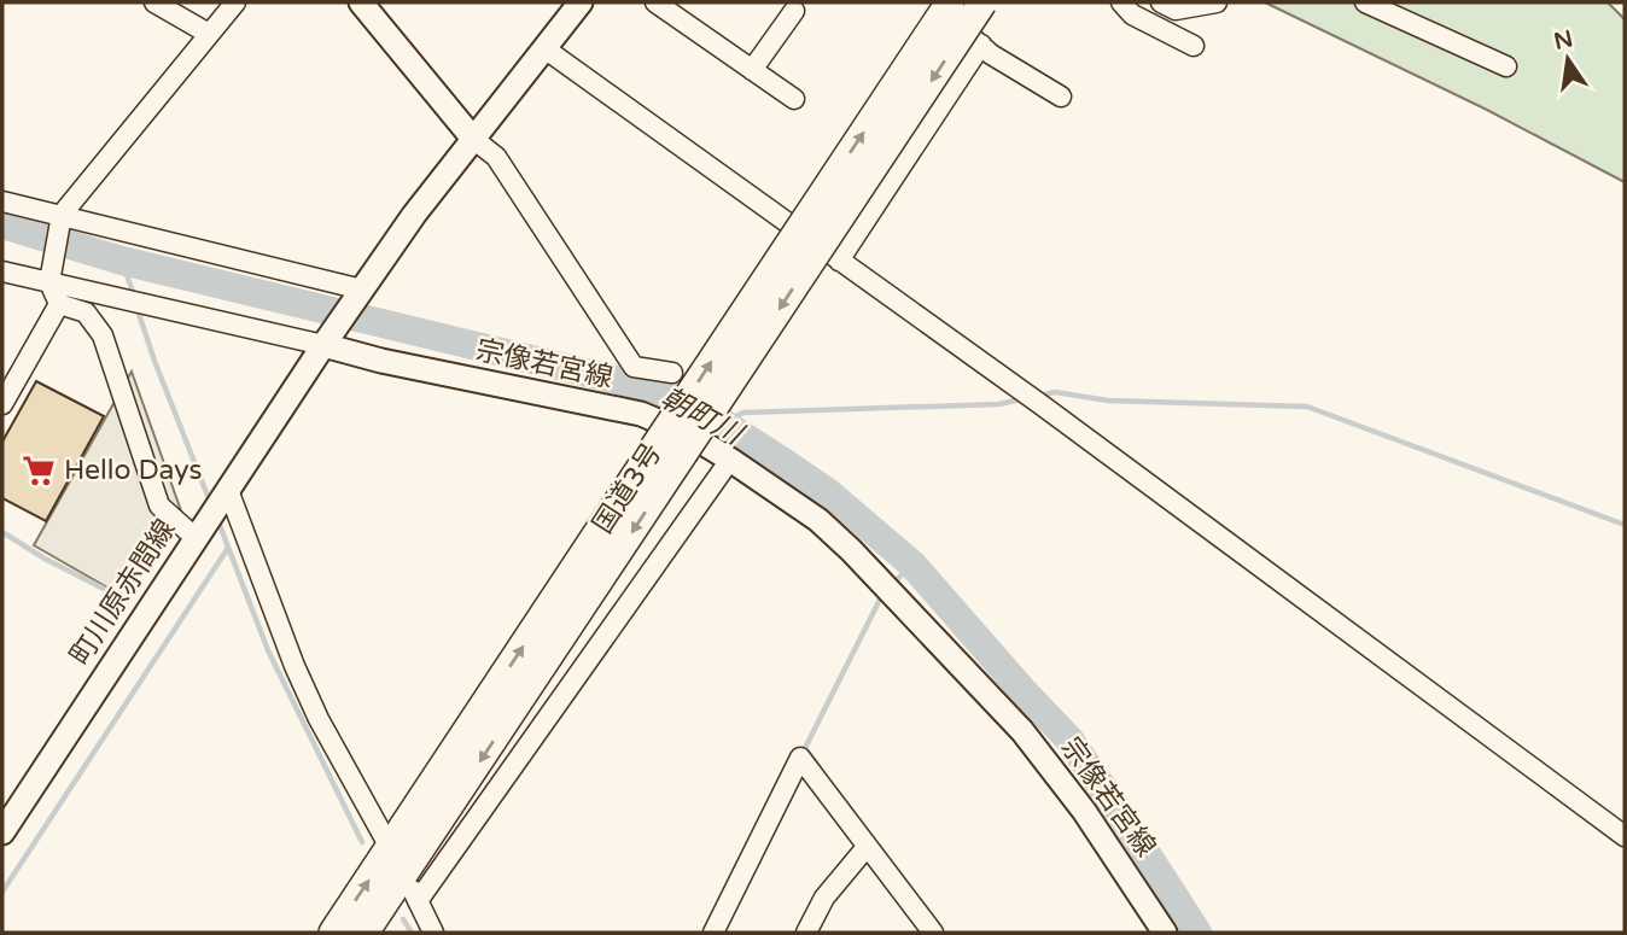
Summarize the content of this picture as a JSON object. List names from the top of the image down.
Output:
{
  "streets": {
    "highway": ["国道3号"],
    "main road": ["宗像若宮線", "町川原赤間線"]
  },
  "crossings": [
    ["宗像若宮線", "町川原赤間線"]
  ],
  "water": ["朝町川"],
  "places": {
    "supermarket": ["Hello Days"]
  },
  "north": "top"
}
